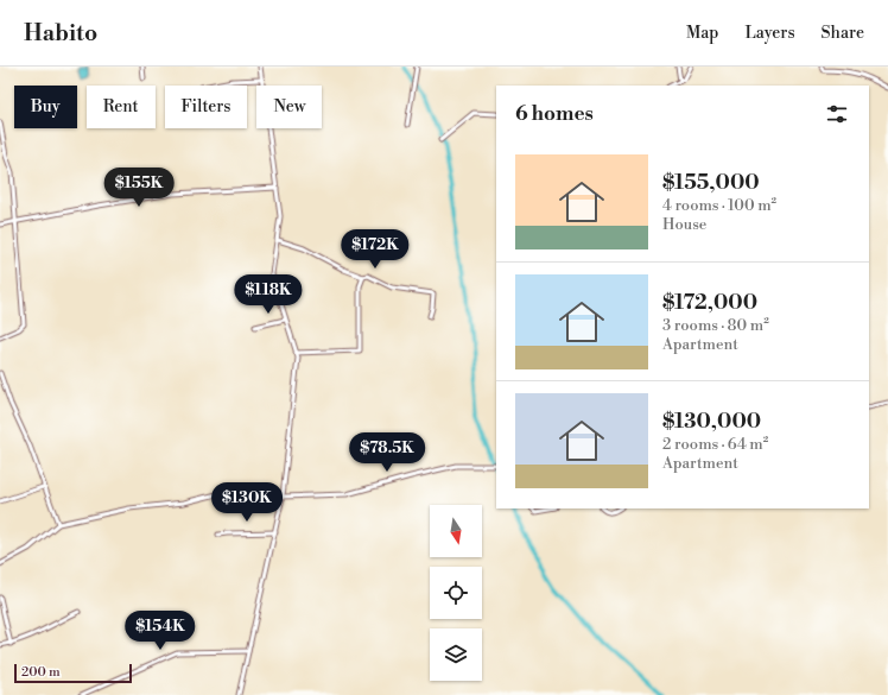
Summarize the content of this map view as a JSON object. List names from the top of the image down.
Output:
{
  "scale_bar": "200 m",
  "north": "bottom",
  "page": {
    "header": "Habito",
    "nav": ["Map", "Layers", "Share"],
    "chip": [
      "Buy",
      "Rent",
      "Filters",
      "New"
    ],
    "heading": "6 homes",
    "list": [
      {
        "name": "$155,000",
        "note": "4 rooms · 100 m² · House"
      },
      {
        "name": "$172,000",
        "note": "3 rooms · 80 m² · Apartment"
      },
      {
        "name": "$130,000",
        "note": "2 rooms · 64 m² · Apartment"
      }
    ],
    "price": [
      "$155K",
      "$172K",
      "$118K",
      "$78.5K",
      "$130K",
      "$154K"
    ],
    "scale": "200 m"
  }
}
